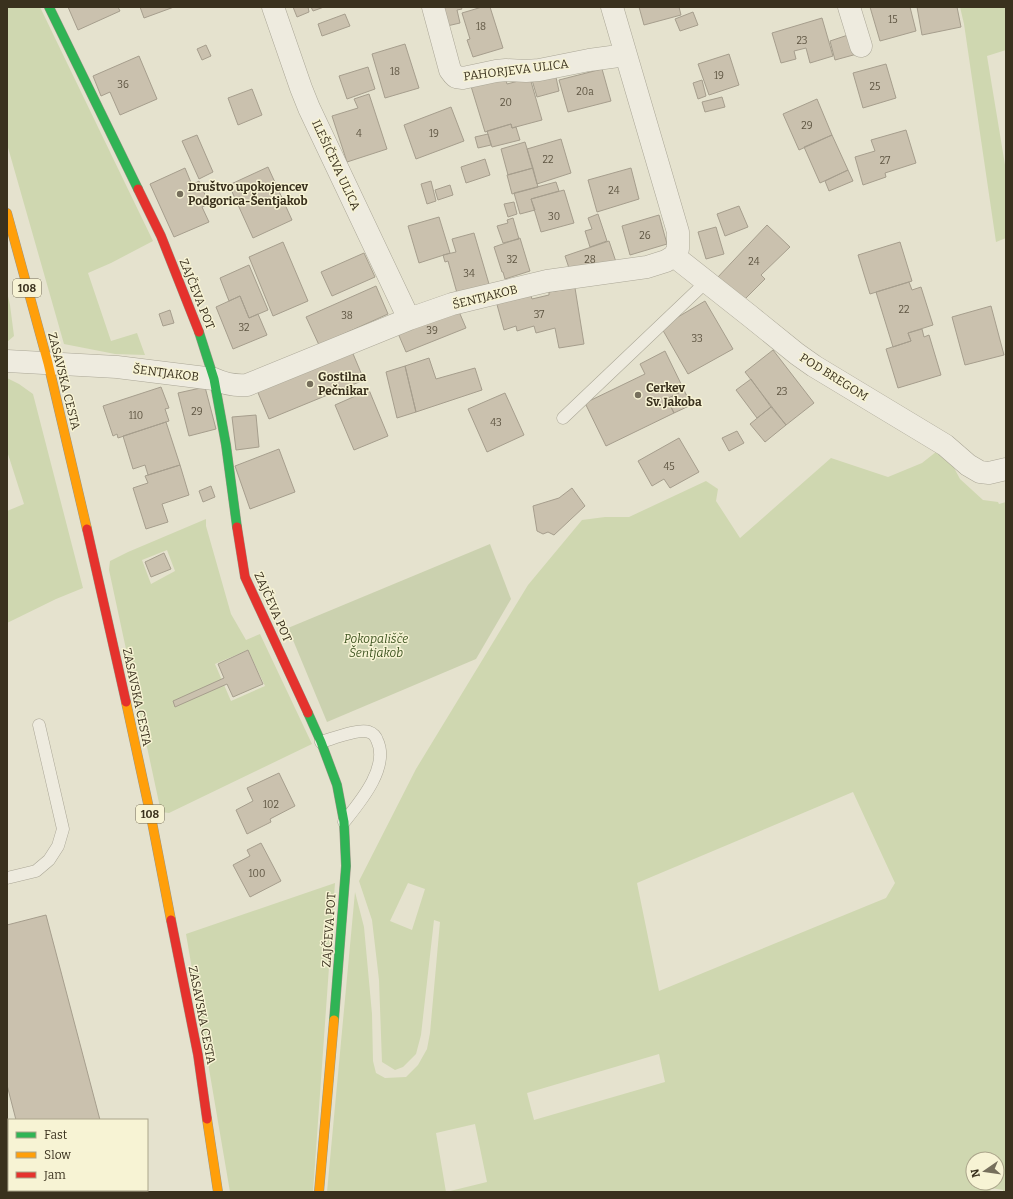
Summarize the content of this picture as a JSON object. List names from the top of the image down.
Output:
{
  "streets": {
    "street": [
      "PAHORJEVA ULICA",
      "ILEŠIČEVA ULICA",
      "108",
      "ZAJČEVA POT",
      "ŠENTJAKOB",
      "POD BREGOM",
      "ZASAVSKA CESTA"
    ]
  },
  "crossings": [
    ["ILEŠIČEVA ULICA", "ŠENTJAKOB"],
    ["ZAJČEVA POT", "ŠENTJAKOB"],
    ["ŠENTJAKOB", "POD BREGOM"],
    ["ŠENTJAKOB", "ZASAVSKA CESTA"]
  ],
  "parks": ["Pokopališče Šentjakob"],
  "places": ["Društvo upokojencev Podgorica-Šentjakob", "Gostilna Pečnikar", "Cerkev Sv. Jakoba"],
  "house_numbers": [
    "15",
    "18",
    "23",
    "18",
    "19",
    "36",
    "25",
    "20a",
    "20",
    "29",
    "4",
    "19",
    "22",
    "27",
    "24",
    "30",
    "26",
    "32",
    "28",
    "24",
    "34",
    "22",
    "37",
    "38",
    "32",
    "39",
    "33",
    "23",
    "29",
    "110",
    "43",
    "45",
    "102",
    "100"
  ],
  "legend": ["Fast", "Slow", "Jam"],
  "north": "left"
}
